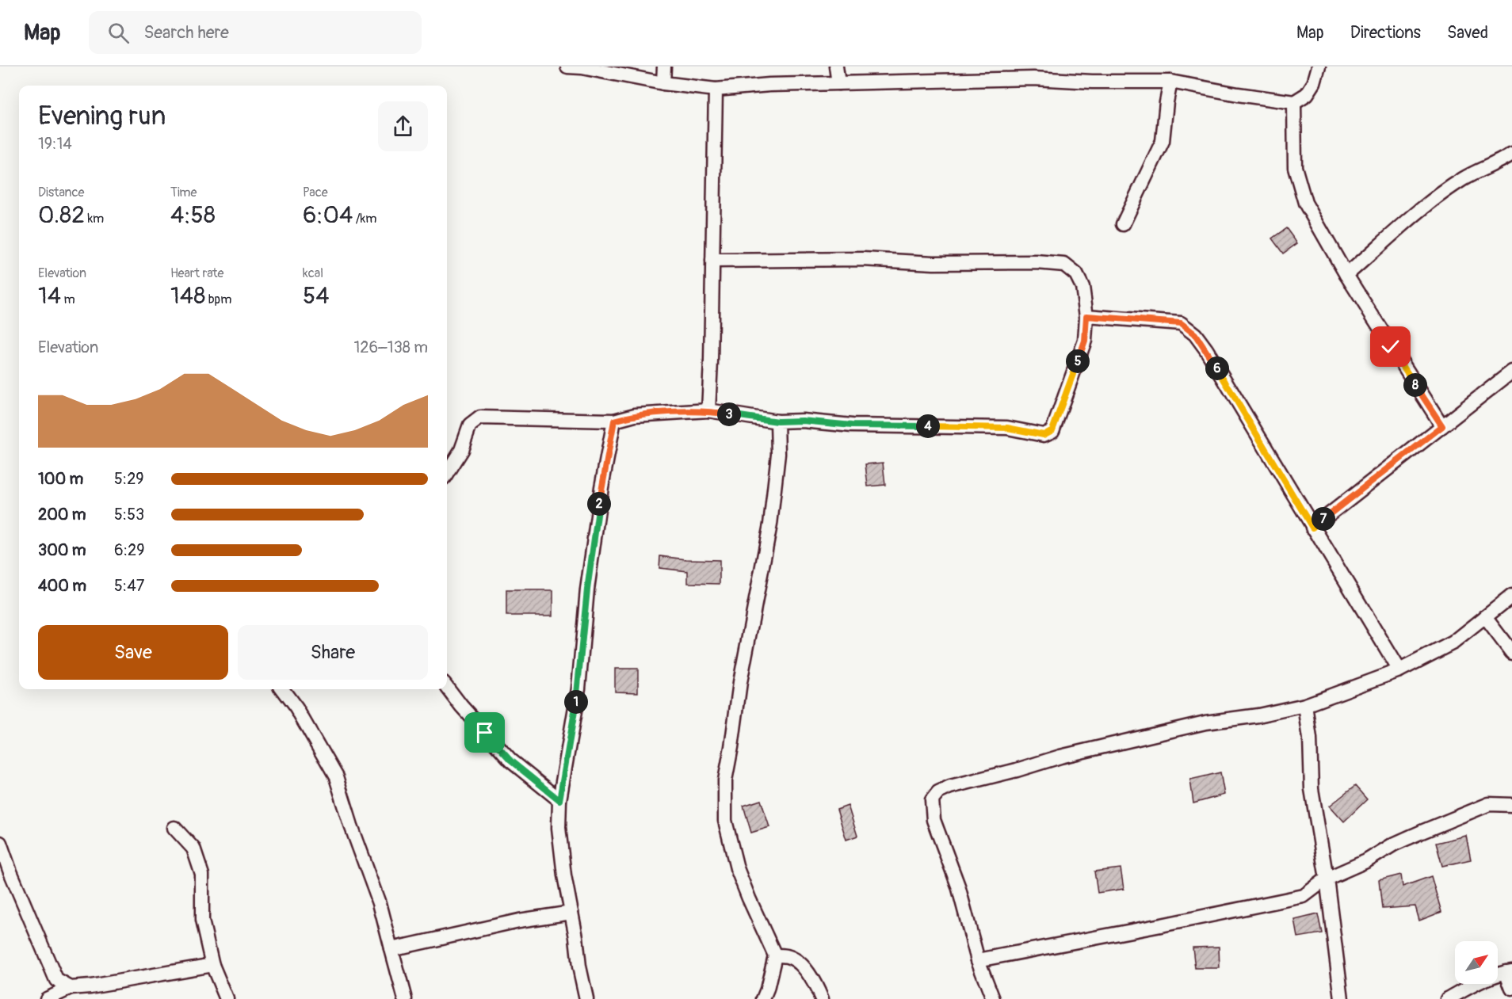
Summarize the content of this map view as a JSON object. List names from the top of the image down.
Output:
{
  "north": "top right",
  "page": {
    "header": "Map",
    "search": "Search here",
    "nav": ["Map", "Directions", "Saved"],
    "heading": ["Evening run", "19:14"],
    "stats": [
      ["Distance", "0.82 km"],
      ["Time", "4:58"],
      ["Pace", "6:04 /km"],
      ["Elevation", "14 m"],
      ["Heart rate", "148 bpm"],
      ["kcal", "54"]
    ],
    "chart": ["Elevation", "126–138 m"],
    "pins": [
      "5",
      "6",
      "8",
      "3",
      "4",
      "2",
      "7",
      "1"
    ],
    "list": [
      {
        "name": "100 m",
        "note": "5:29"
      },
      {
        "name": "200 m",
        "note": "5:53"
      },
      {
        "name": "300 m",
        "note": "6:29"
      },
      {
        "name": "400 m",
        "note": "5:47"
      }
    ],
    "buttons": ["Save", "Share"]
  }
}
